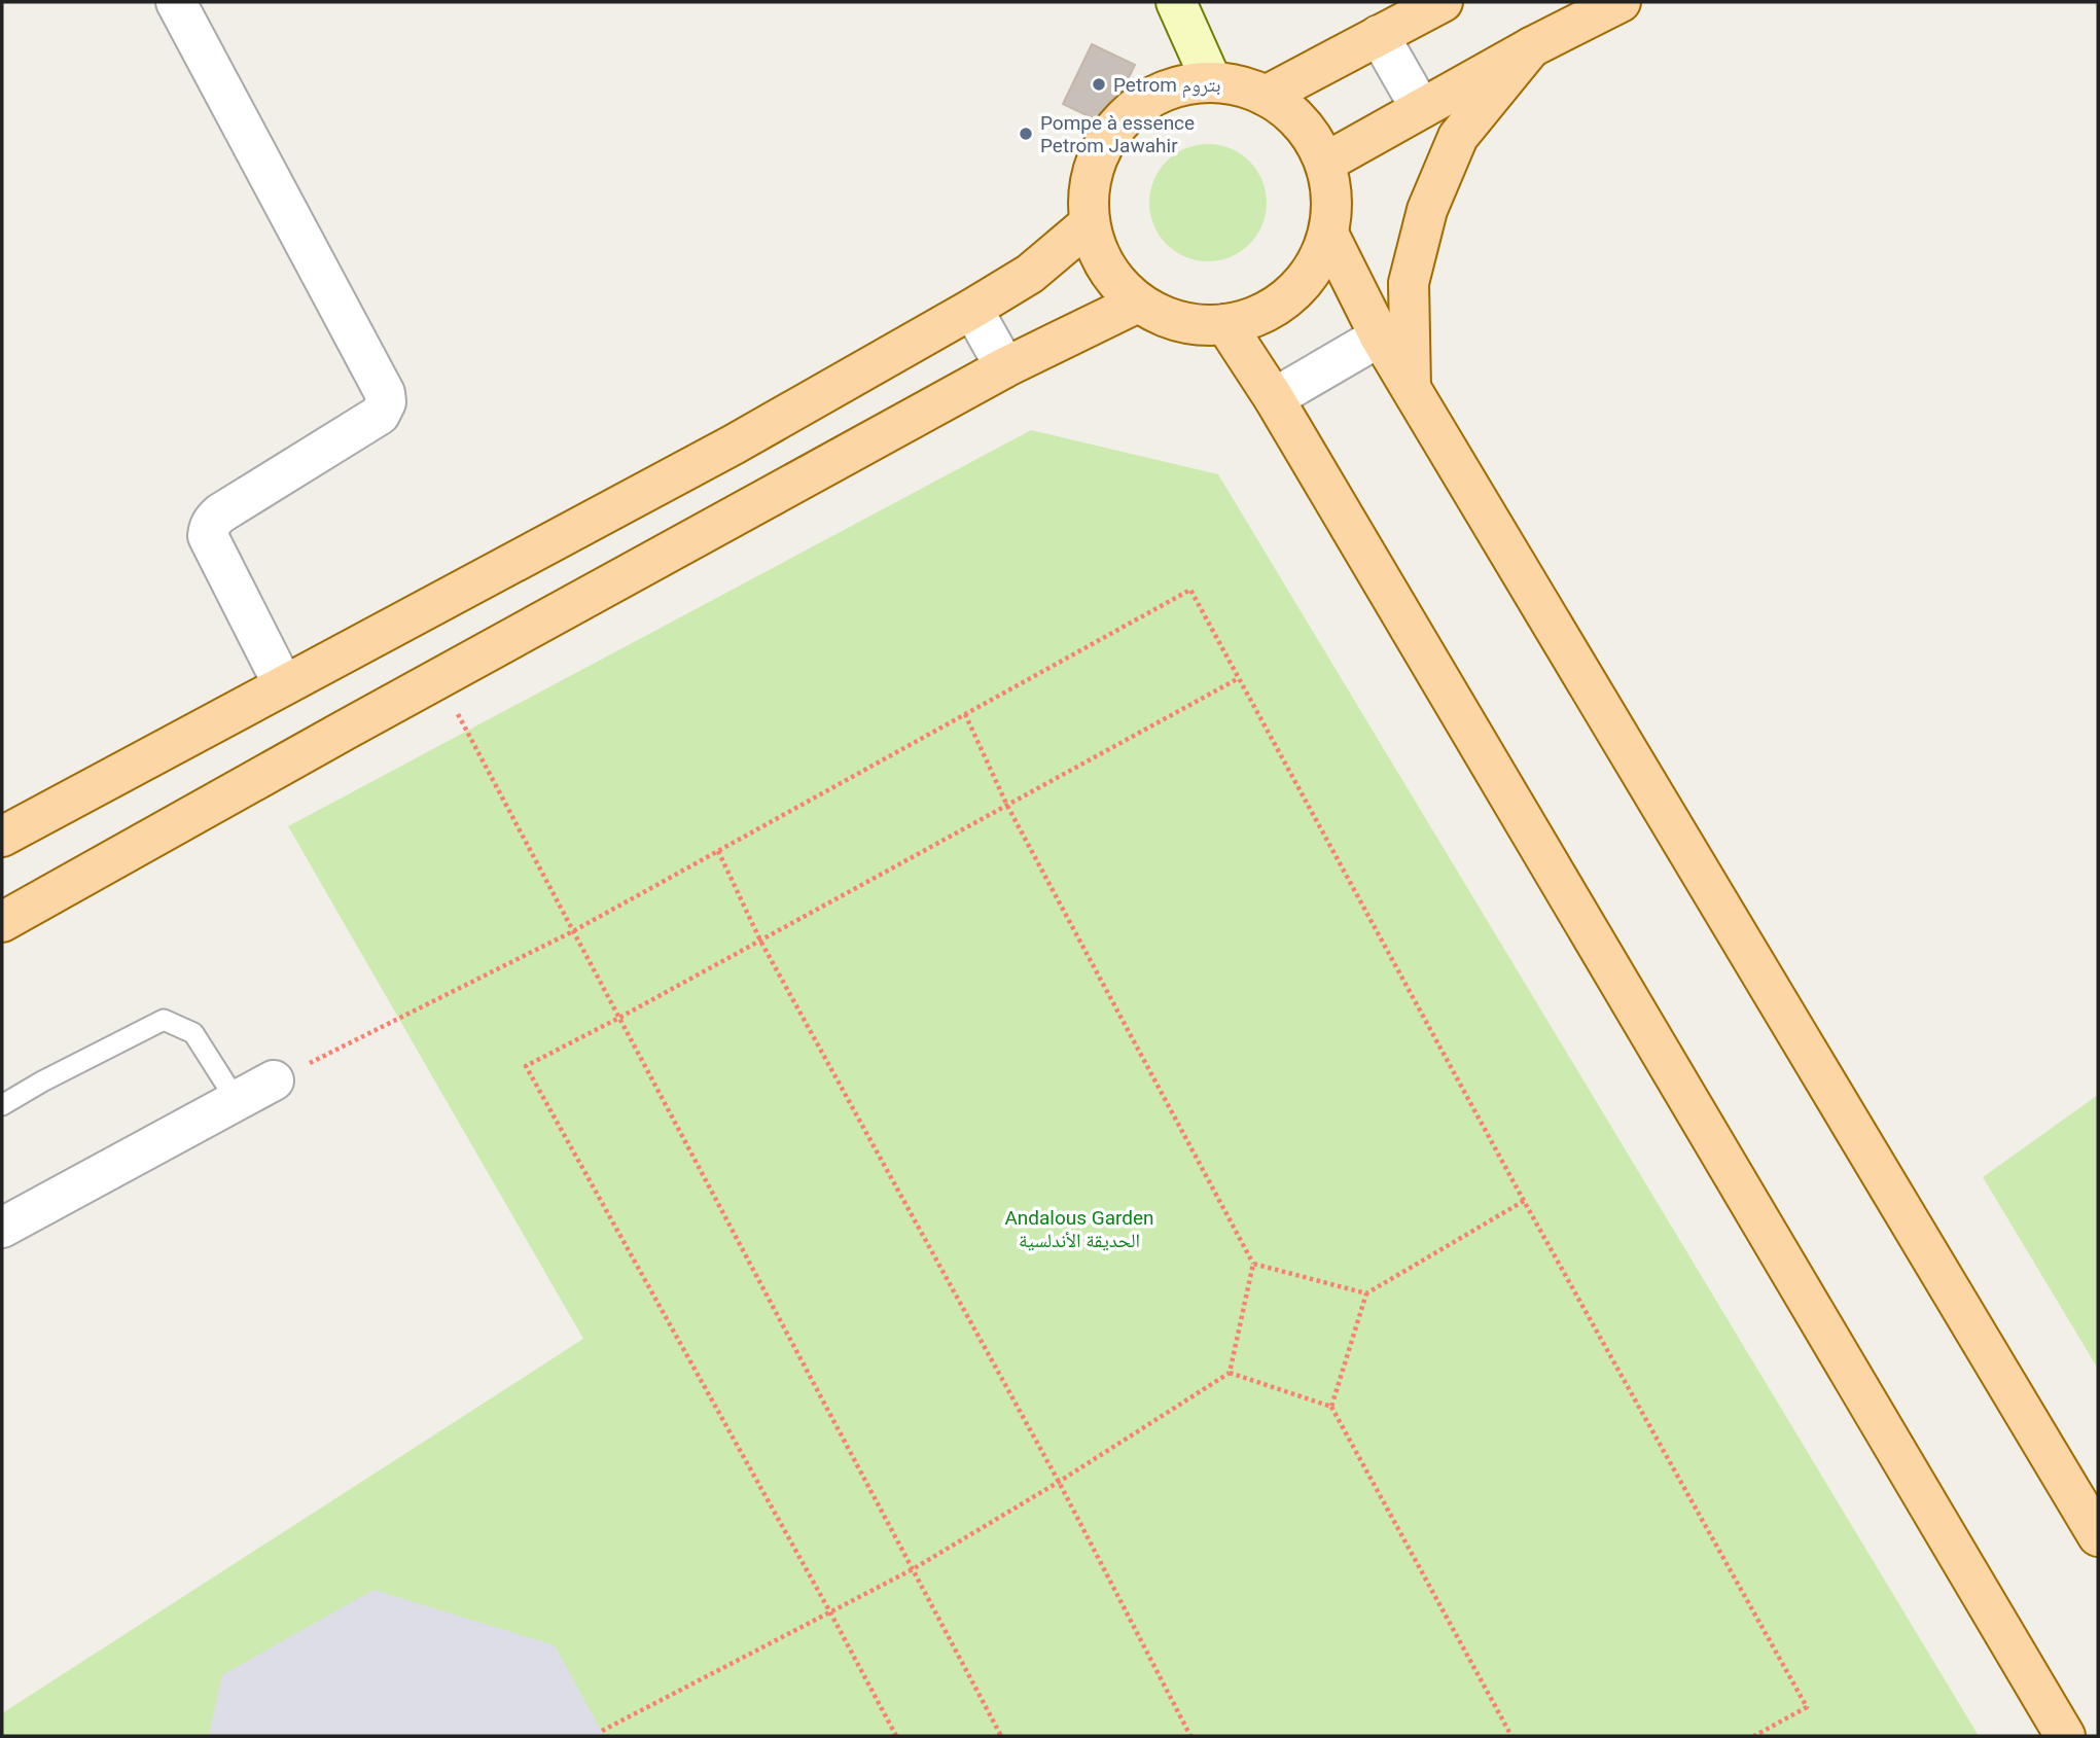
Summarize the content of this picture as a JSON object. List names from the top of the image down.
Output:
{
  "parks": ["Andalous Garden الحديقة الأندلسية"],
  "places": ["Petrom بتروم", "Pompe à essence Petrom Jawahir"]
}
